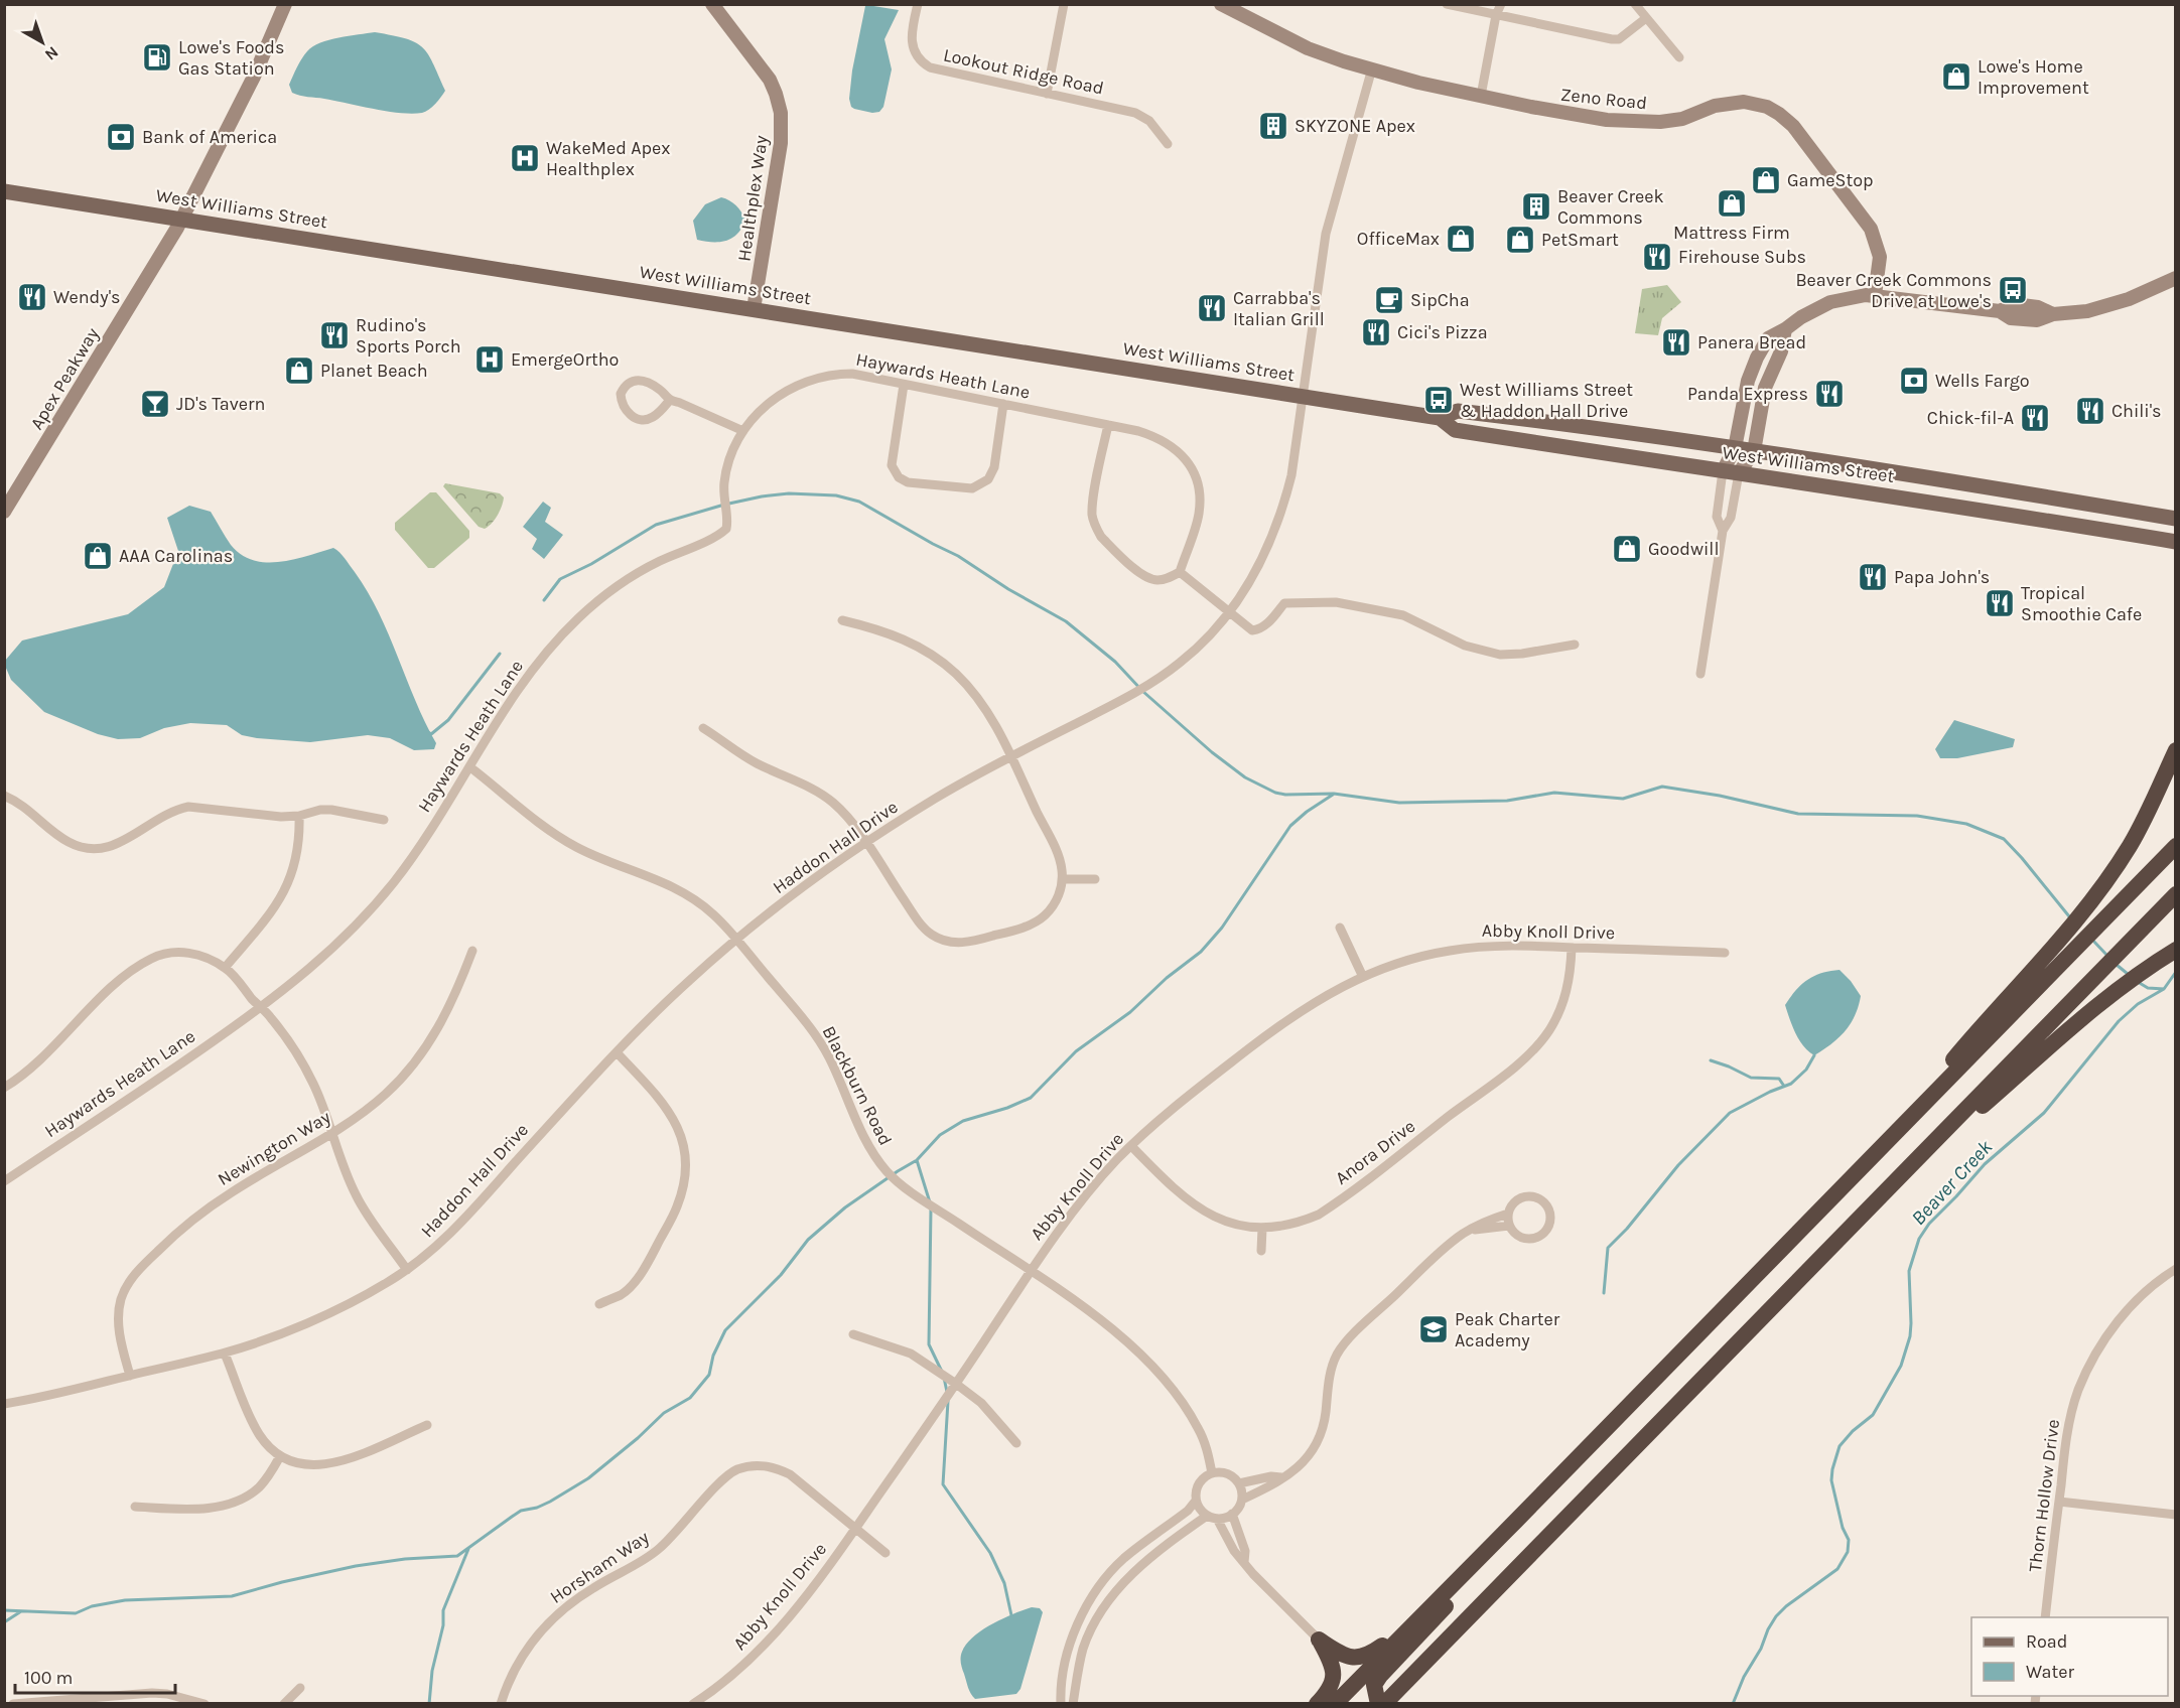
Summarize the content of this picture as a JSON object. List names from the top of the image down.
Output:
{
  "streets": {
    "main road": ["West Williams Street"],
    "street": [
      "Lookout Ridge Road",
      "Zeno Road",
      "Healthplex Way",
      "Haywards Heath Lane",
      "Apex Peakway",
      "Haddon Hall Drive",
      "Abby Knoll Drive",
      "Blackburn Road",
      "Newington Way",
      "Anora Drive",
      "Thorn Hollow Drive",
      "Horsham Way"
    ]
  },
  "crossings": [
    ["Zeno Road", "Haddon Hall Drive"],
    ["Healthplex Way", "West Williams Street"],
    ["West Williams Street", "Apex Peakway"],
    ["West Williams Street", "Haddon Hall Drive"],
    ["Haywards Heath Lane", "Blackburn Road"],
    ["Haddon Hall Drive", "Blackburn Road"],
    ["Haddon Hall Drive", "Newington Way"],
    ["Abby Knoll Drive", "Blackburn Road"],
    ["Abby Knoll Drive", "Anora Drive"],
    ["Abby Knoll Drive", "Horsham Way"]
  ],
  "water": ["Beaver Creek"],
  "places": {
    "fuel station": ["Lowe's Foods Gas Station"],
    "shop": [
      "Lowe's Home Improvement",
      "GameStop",
      "Mattress Firm",
      "OfficeMax",
      "PetSmart",
      "Planet Beach",
      "Goodwill",
      "AAA Carolinas"
    ],
    "building": ["SKYZONE Apex", "Beaver Creek Commons"],
    "bank": ["Bank of America", "Wells Fargo"],
    "hospital": ["WakeMed Apex Healthplex", "EmergeOrtho"],
    "restaurant": [
      "Firehouse Subs",
      "Wendy's",
      "Carrabba's Italian Grill",
      "Cici's Pizza",
      "Rudino's Sports Porch",
      "Panera Bread",
      "Panda Express",
      "Chili's",
      "Chick-fil-A",
      "Papa John's",
      "Tropical Smoothie Cafe"
    ],
    "bus stop": ["Beaver Creek Commons Drive at Lowe's", "West Williams Street & Haddon Hall Drive"],
    "cafe": ["SipCha"],
    "bar": ["JD's Tavern"],
    "school or university": ["Peak Charter Academy"]
  },
  "legend": ["Road", "Water"],
  "scale_bar": "100 m",
  "north": "bottom right"
}
